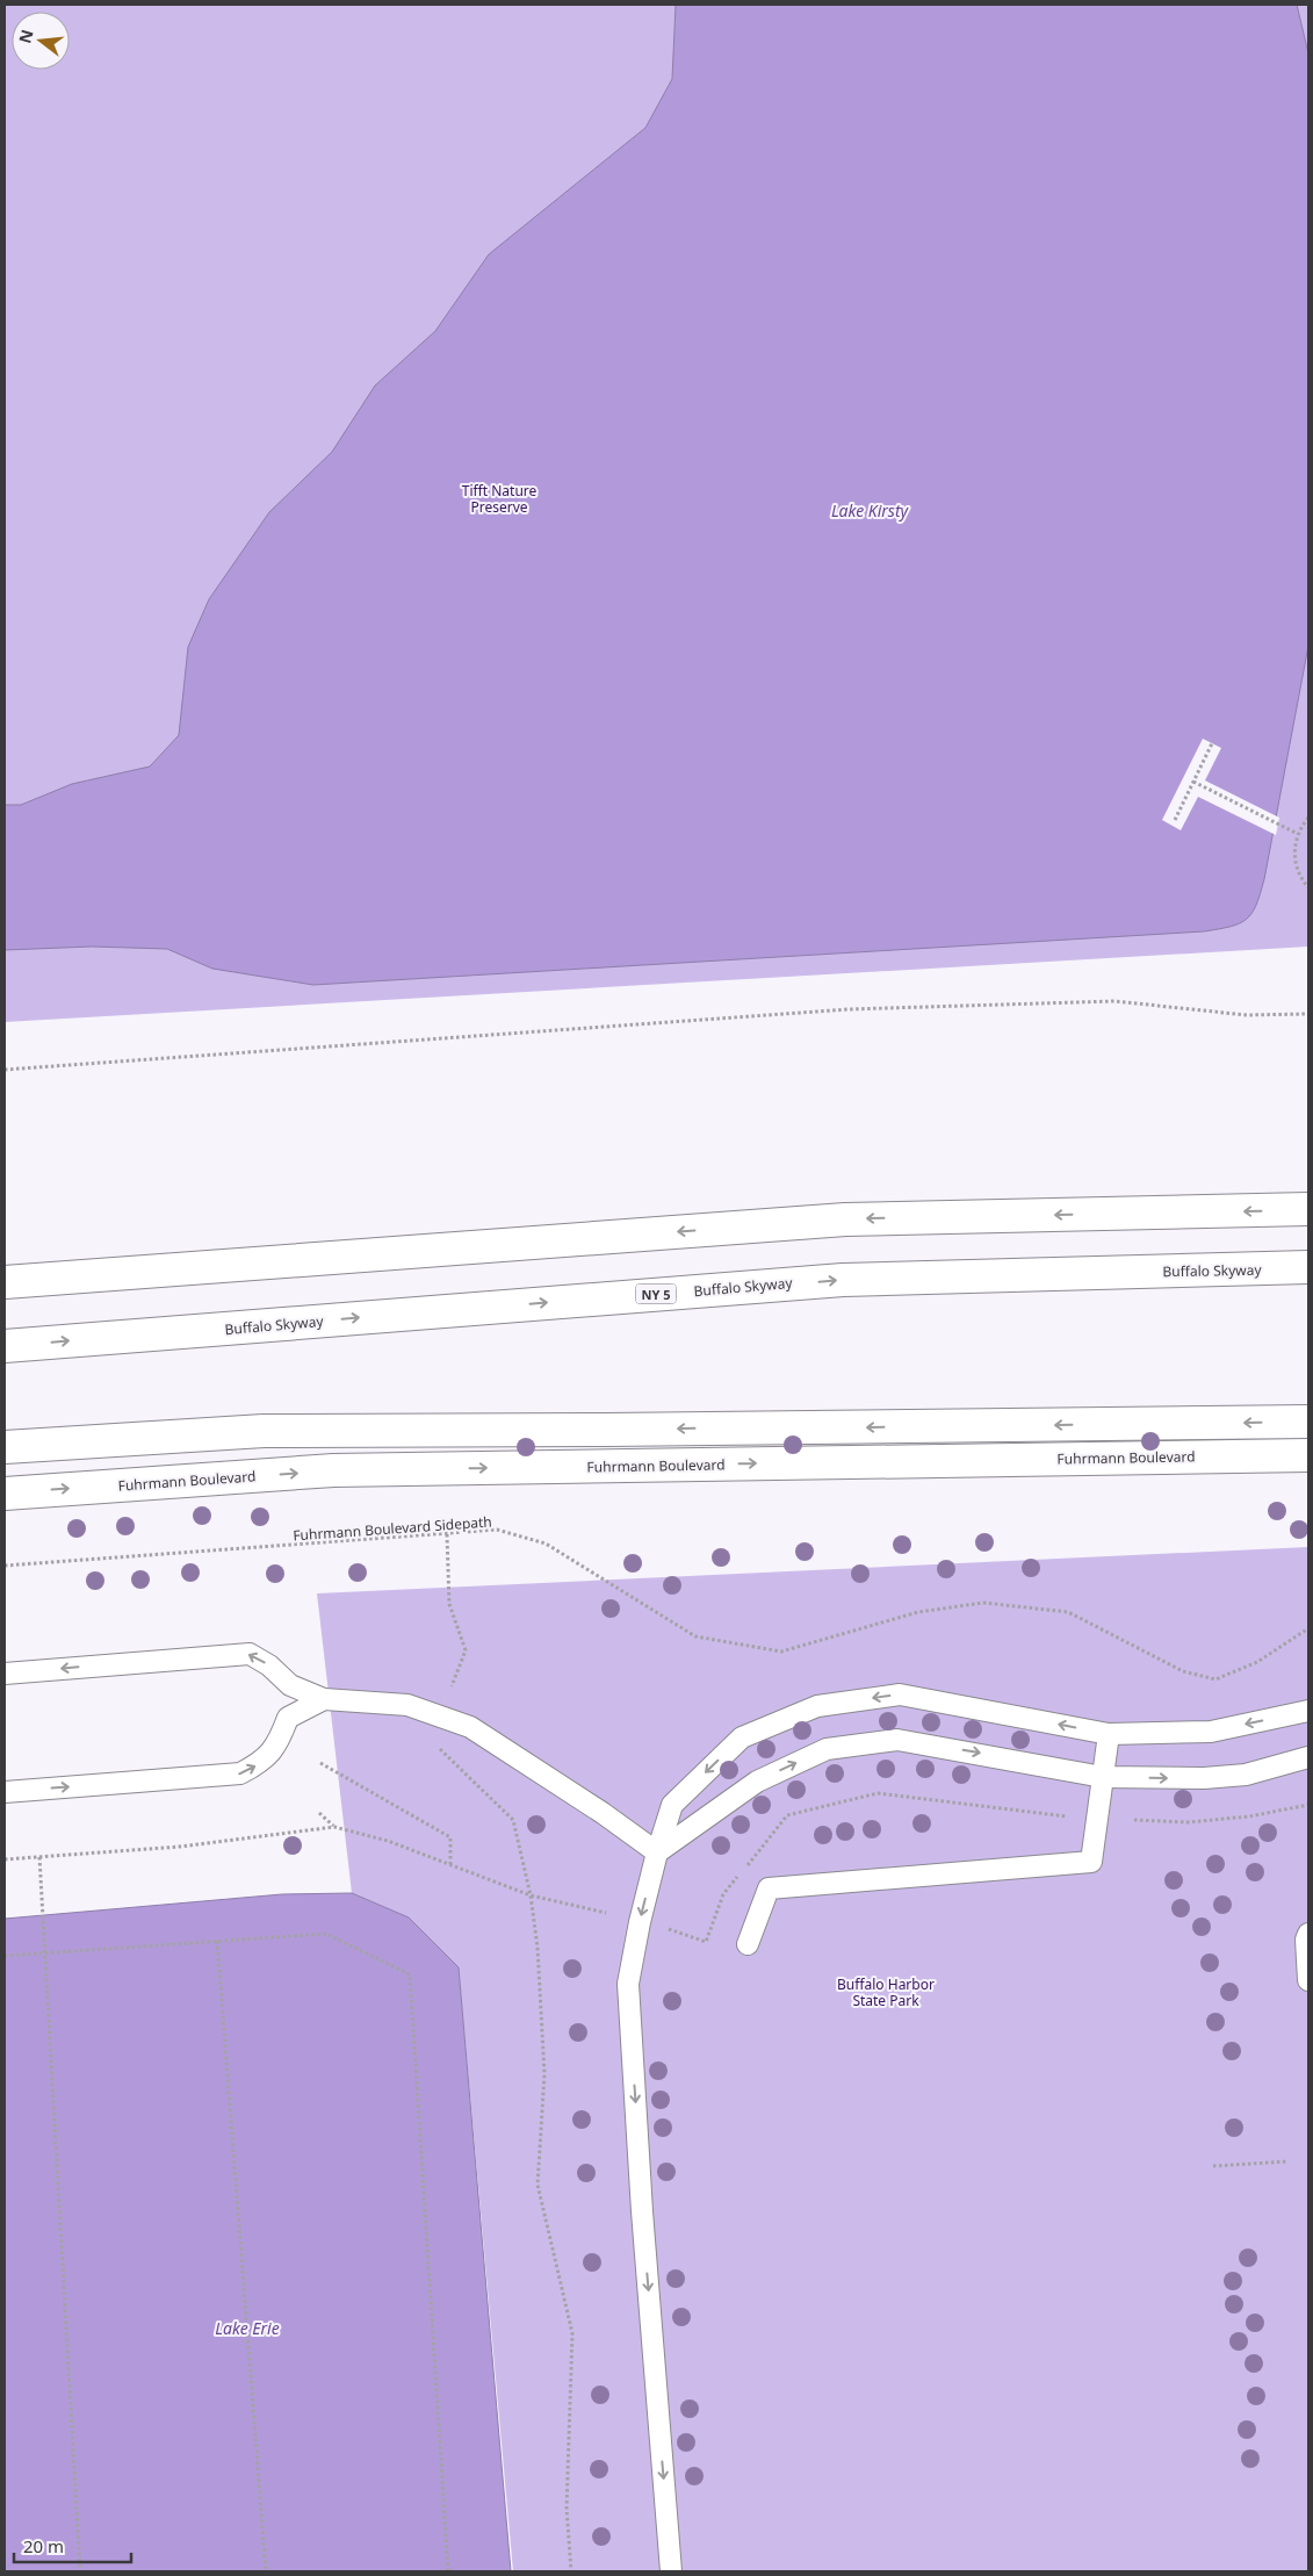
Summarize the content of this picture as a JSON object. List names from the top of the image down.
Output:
{
  "streets": {
    "main road": ["Buffalo Skyway", "NY 5", "Fuhrmann Boulevard"],
    "path": ["Fuhrmann Boulevard Sidepath"]
  },
  "water": ["Lake Kirsty", "Lake Erie"],
  "parks": ["Tifft Nature Preserve", "Buffalo Harbor State Park"],
  "scale_bar": "20 m",
  "north": "left"
}
